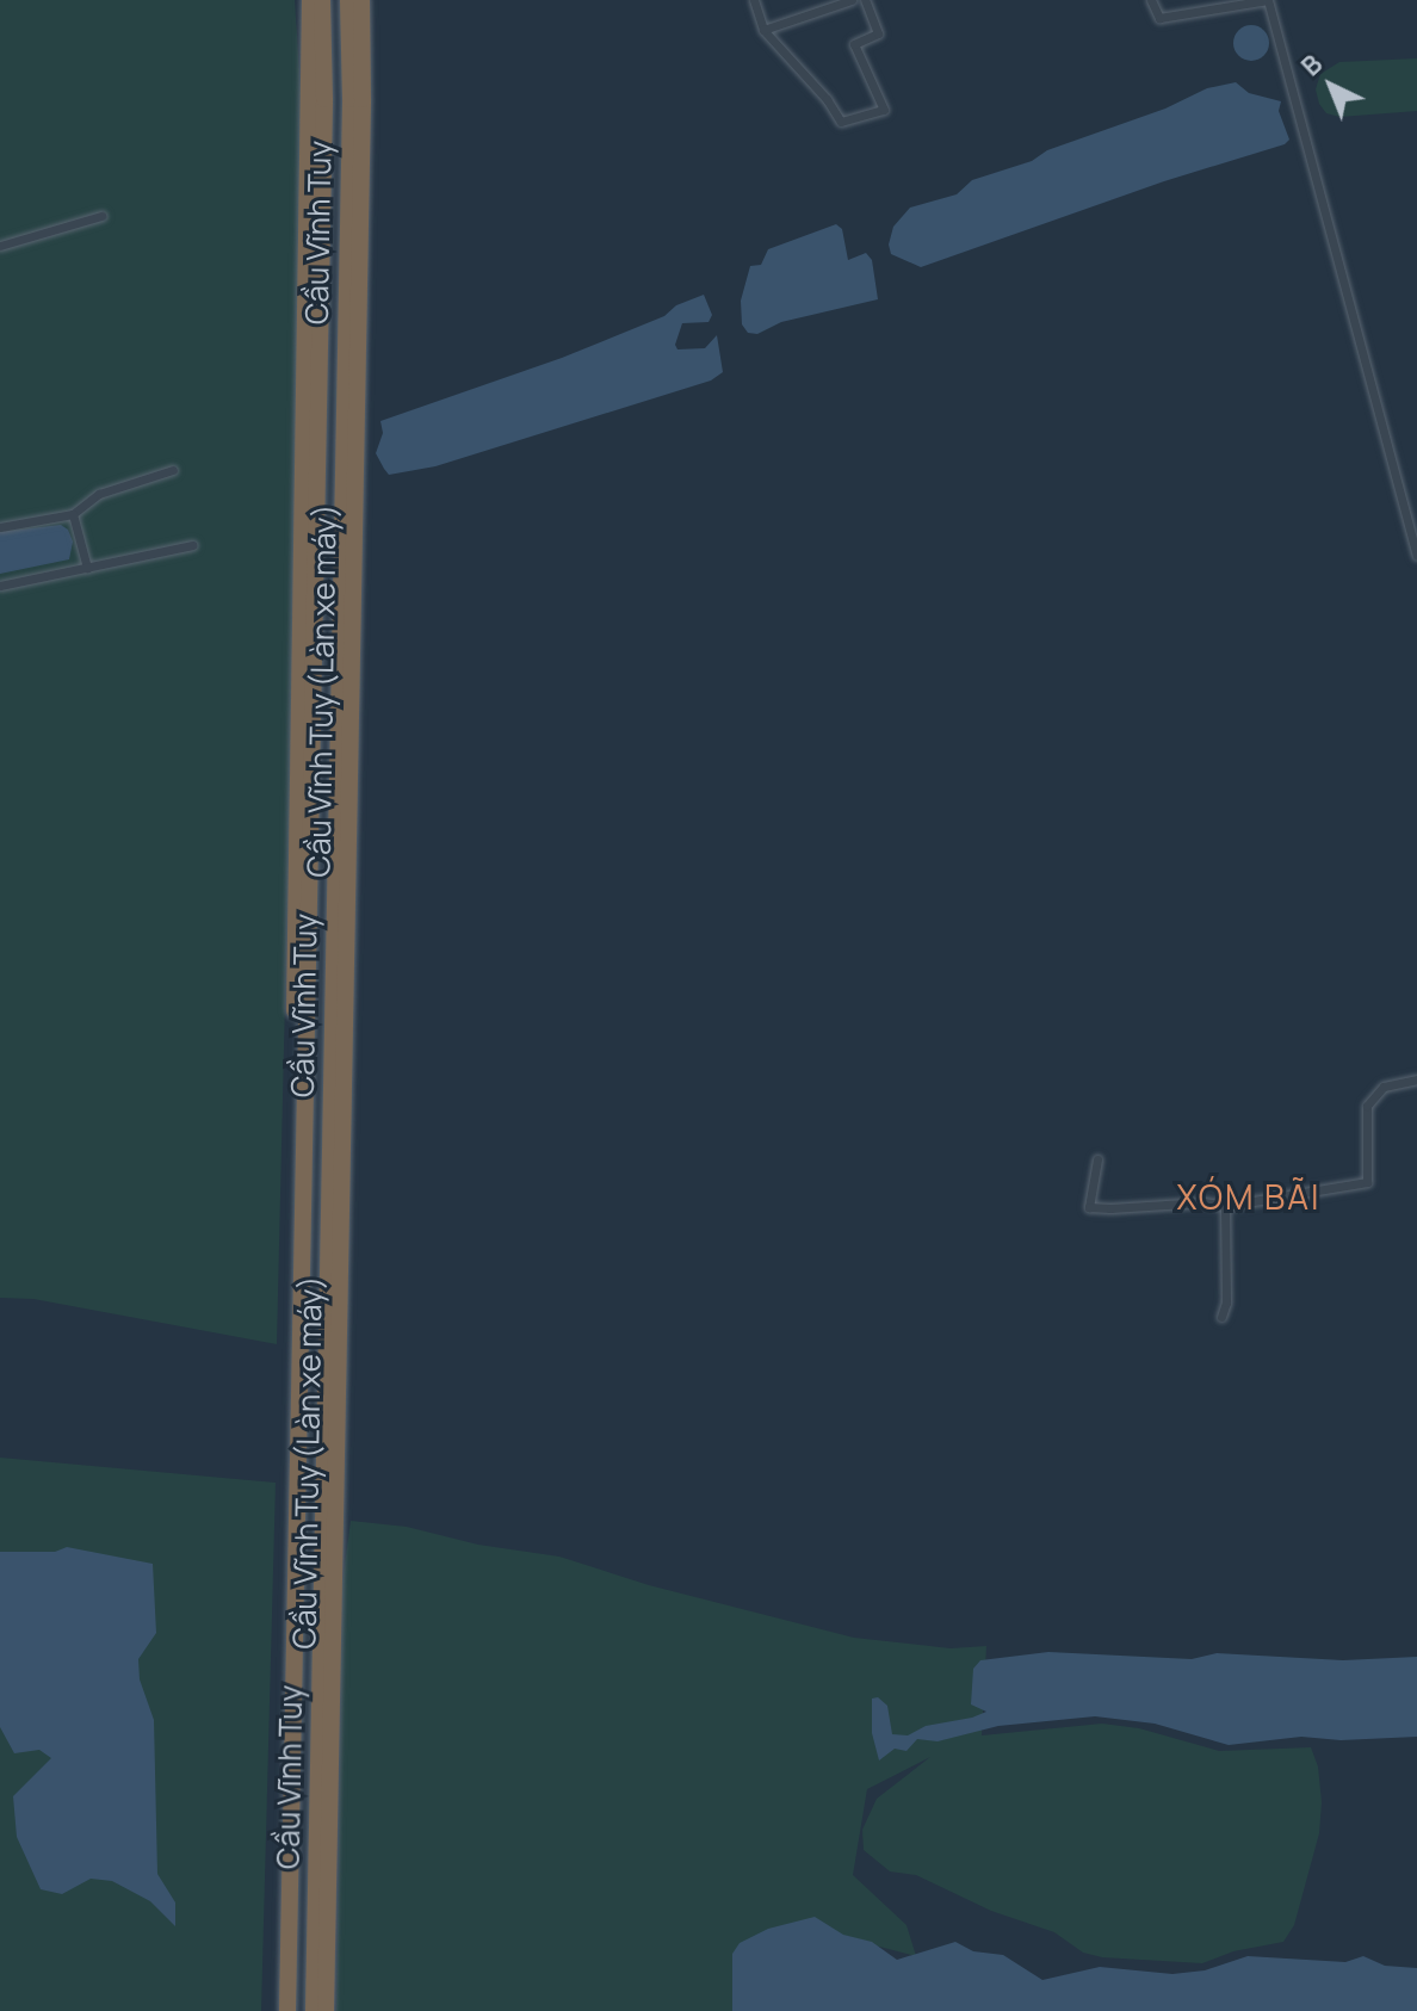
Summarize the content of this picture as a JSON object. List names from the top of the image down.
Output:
{
  "streets": {
    "highway": ["Cầu Vĩnh Tuy", "Cầu Vĩnh Tuy (Làn xe máy)"]
  },
  "districts": ["XÓM BÃI"],
  "north": "top left"
}
